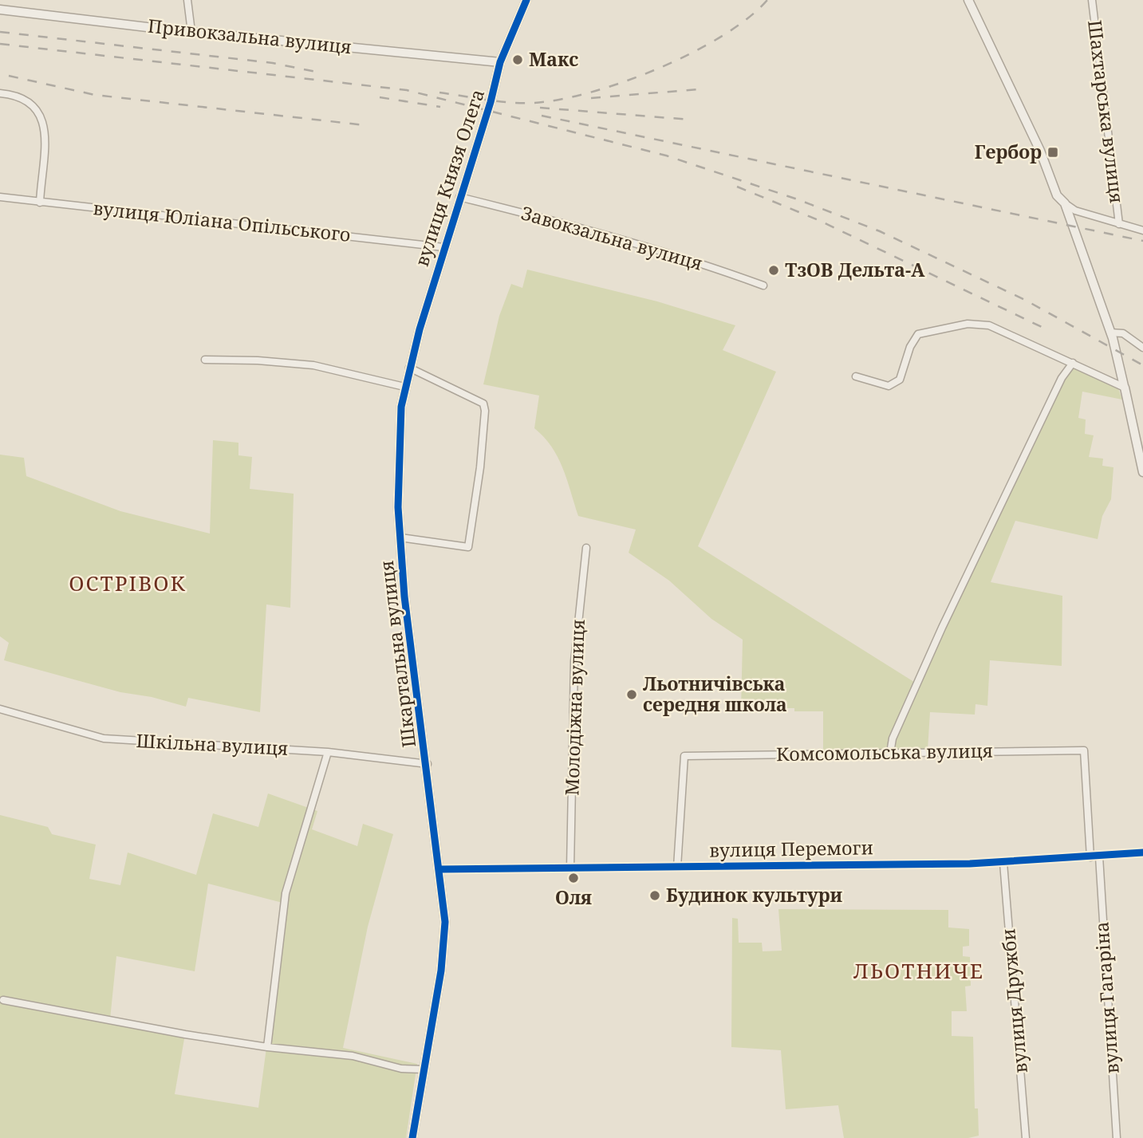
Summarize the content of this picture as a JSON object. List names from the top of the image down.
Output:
{
  "streets": {
    "street": [
      "Привокзальна вулиця",
      "Шахтарська вулиця",
      "вулиця Князя Олега",
      "вулиця Юліана Опільського",
      "Завокзальна вулиця",
      "Шкартальна вулиця",
      "Молодіжна вулиця",
      "Шкільна вулиця",
      "Комсомольська вулиця",
      "вулиця Перемоги",
      "вулиця Гагаріна",
      "вулиця Дружби"
    ]
  },
  "crossings": [
    ["Привокзальна вулиця", "вулиця Князя Олега"],
    ["вулиця Князя Олега", "вулиця Юліана Опільського"],
    ["вулиця Князя Олега", "Завокзальна вулиця"],
    ["вулиця Князя Олега", "Шкартальна вулиця"],
    ["Шкартальна вулиця", "Шкільна вулиця"],
    ["Шкартальна вулиця", "вулиця Перемоги"],
    ["Молодіжна вулиця", "вулиця Перемоги"],
    ["Комсомольська вулиця", "вулиця Перемоги"],
    ["вулиця Перемоги", "вулиця Гагаріна"],
    ["вулиця Перемоги", "вулиця Дружби"]
  ],
  "districts": ["ОСТРІВОК", "ЛЬОТНИЧЕ"],
  "places": {
    "other": [
      "Макс",
      "ТзОВ Дельта-А",
      "Льотничівська середня школа",
      "Оля",
      "Будинок культури"
    ],
    "transit": ["Гербор"]
  }
}
